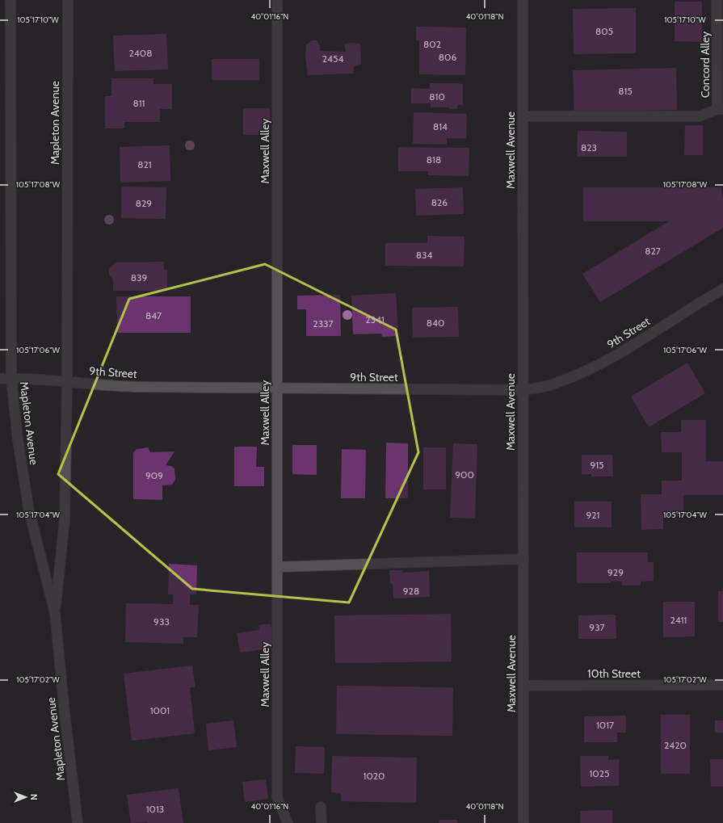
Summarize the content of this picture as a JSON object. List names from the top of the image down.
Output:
{
  "streets": {
    "street": [
      "Concord Alley",
      "Mapleton Avenue",
      "Maxwell Avenue",
      "Maxwell Alley",
      "9th Street",
      "10th Street"
    ]
  },
  "crossings": [
    ["Mapleton Avenue", "9th Street"],
    ["Maxwell Avenue", "9th Street"],
    ["Maxwell Avenue", "10th Street"],
    ["Maxwell Alley", "9th Street"]
  ],
  "house_numbers": [
    "805",
    "802",
    "2408",
    "806",
    "2454",
    "815",
    "810",
    "811",
    "814",
    "823",
    "818",
    "821",
    "826",
    "829",
    "827",
    "834",
    "839",
    "847",
    "2341",
    "840",
    "2337",
    "915",
    "900",
    "909",
    "921",
    "929",
    "928",
    "2411",
    "933",
    "937",
    "1001",
    "1017",
    "2420",
    "1025",
    "1020",
    "1013"
  ],
  "north": "right",
  "coordinates": [
    "40°01'16\"N",
    "40°01'18\"N",
    "105°17'10\"W",
    "105°17'08\"W",
    "105°17'06\"W",
    "105°17'04\"W",
    "105°17'02\"W"
  ]
}
